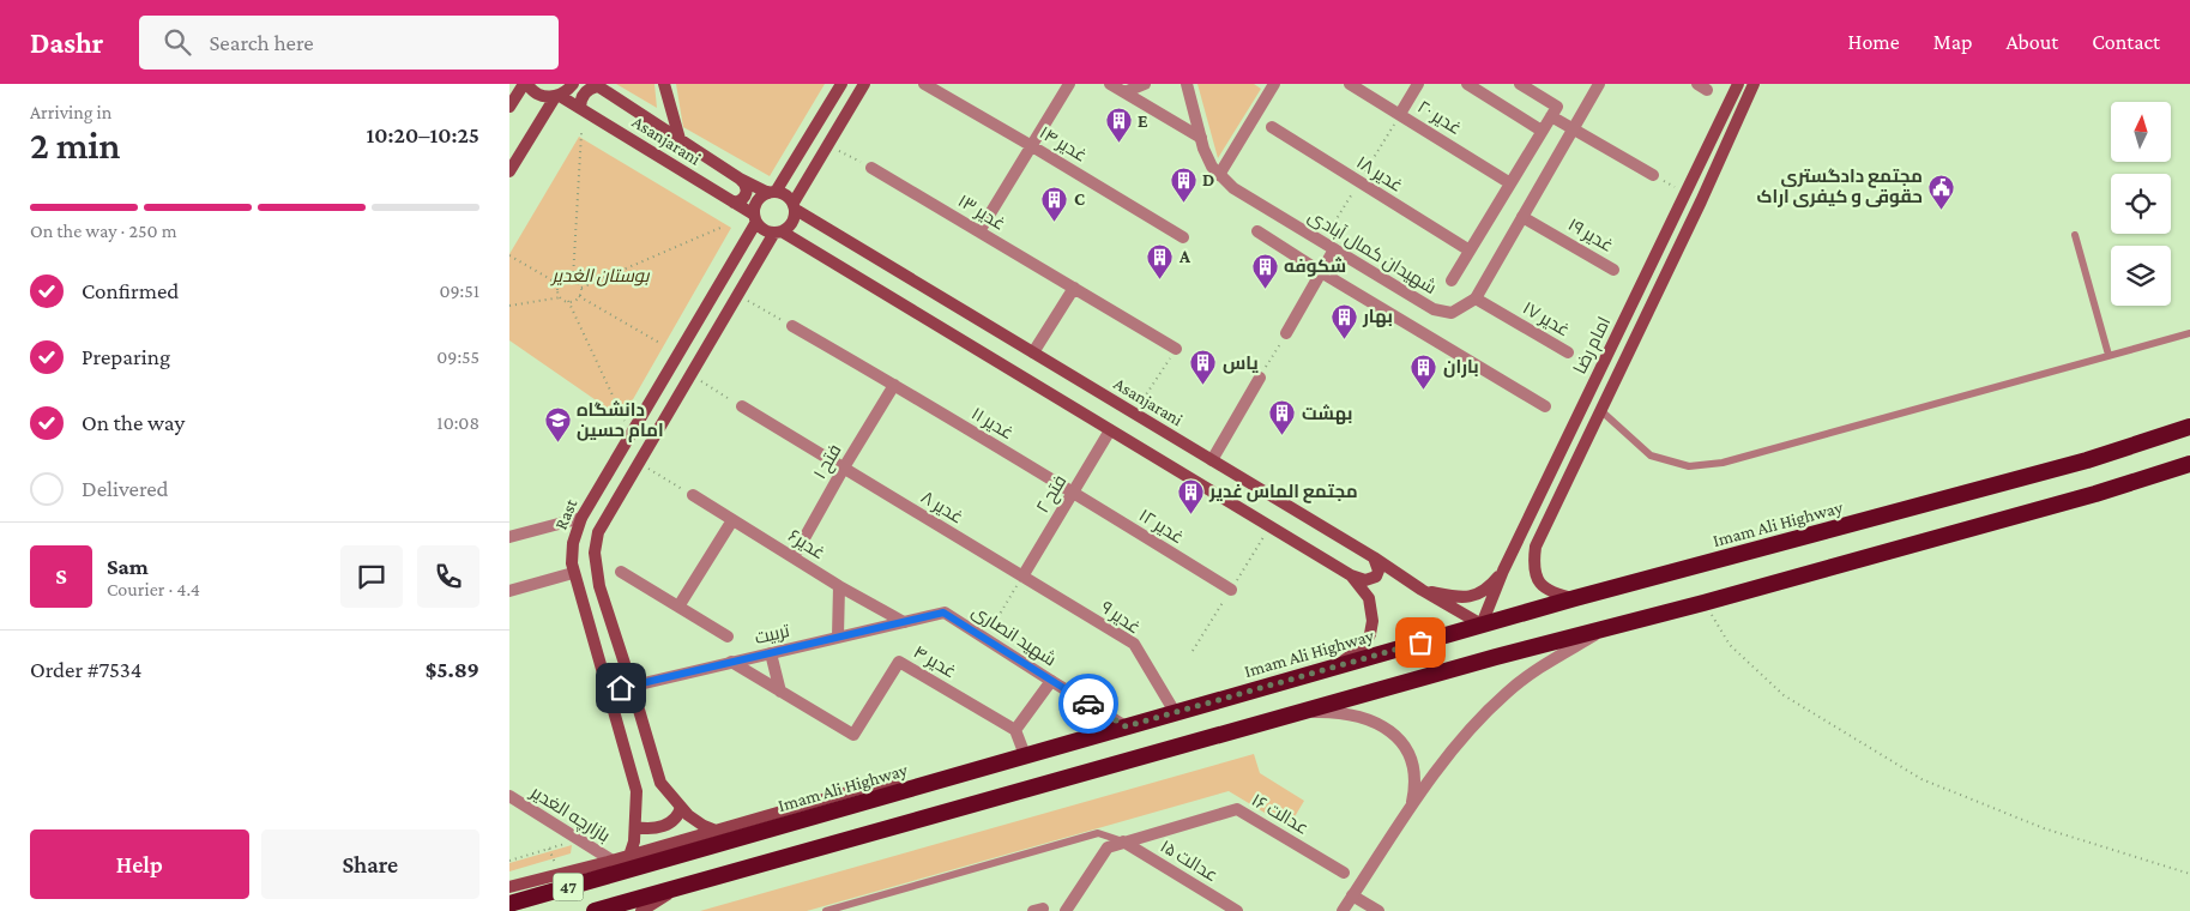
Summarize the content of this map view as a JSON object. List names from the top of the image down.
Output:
{
  "streets": {
    "highway": ["Imam Ali Highway", "47"],
    "main road": ["Asanjarani", "امام رضا", "Rast"],
    "street": [
      "غدیر ۲۰",
      "غدیر ۱۴",
      "غدیر ۱۸",
      "غدیر ۱۳",
      "غدیر ۱۹",
      "شهیدان کمال آبادی",
      "غدیر ۱۷",
      "غدیر ۱۱",
      "فتح ۱",
      "فتح ۲",
      "غدیر ۸",
      "غدیر ۱۲",
      "غدیر۶",
      "غدیر ۹",
      "تربیت",
      "شهید انصاری",
      "غدیر ۴",
      "بازارچه الغدیر",
      "عدالت ۱۶",
      "عدالت ۱۵"
    ]
  },
  "crossings": [
    ["Asanjarani", "امام رضا"],
    ["Asanjarani", "Rast"],
    ["Asanjarani", "Imam Ali Highway"],
    ["شهیدان کمال آبادی", "غدیر ۱۷"],
    ["غدیر ۱۷", "امام رضا"],
    ["امام رضا", "Imam Ali Highway"],
    ["غدیر ۱۱", "فتح ۱"],
    ["غدیر ۱۱", "فتح ۲"],
    ["غدیر ۱۱", "غدیر ۱۲"],
    ["فتح ۱", "غدیر ۸"],
    ["فتح ۱", "غدیر۶"],
    ["فتح ۲", "غدیر ۸"],
    ["فتح ۲", "غدیر ۱۲"],
    ["فتح ۲", "غدیر ۹"],
    ["غدیر ۸", "غدیر ۹"],
    ["Rast", "تربیت"],
    ["Imam Ali Highway", "غدیر ۹"],
    ["Imam Ali Highway", "شهید انصاری"],
    ["غدیر۶", "تربیت"],
    ["تربیت", "شهید انصاری"],
    ["تربیت", "غدیر ۴"],
    ["عدالت ۱۶", "عدالت ۱۵"]
  ],
  "parks": ["بوستان الغدیر"],
  "places": {
    "building": [
      "E",
      "D",
      "C",
      "A",
      "شکوفه",
      "بهار",
      "یاس",
      "باران",
      "بهشت",
      "مجتمع الماس غدیر"
    ],
    "public building": ["مجتمع دادگستری حقوقی و کیفری اراک"],
    "school or university": ["دانشگاه امام حسین"]
  },
  "north": "top",
  "page": {
    "header": "Dashr",
    "search": "Search here",
    "nav": [
      "Home",
      "Map",
      "About",
      "Contact"
    ],
    "heading": ["2 min", "Arriving in", "10:20–10:25"],
    "panel": [
      "Sam",
      "Courier · 4.4",
      "Order #7534",
      "$5.89"
    ],
    "bar": "On the way · 250 m",
    "list": [
      ["Confirmed", "09:51"],
      ["Preparing", "09:55"],
      ["On the way", "10:08"],
      "Delivered"
    ],
    "round": "S",
    "buttons": ["Help", "Share"]
  }
}
